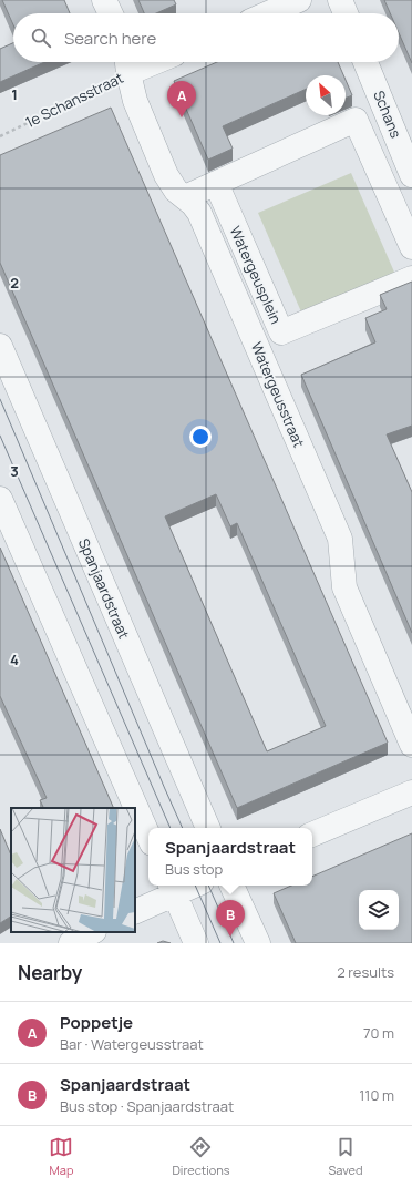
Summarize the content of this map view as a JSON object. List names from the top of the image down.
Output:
{
  "streets": {
    "street": [
      "Schans",
      "Watergeusplein",
      "Watergeusstraat",
      "Spanjaardstraat"
    ],
    "path": ["1e Schansstraat"]
  },
  "crossings": [
    ["1e Schansstraat", "Watergeusstraat"]
  ],
  "north": "top left",
  "page": {
    "search": "Search here",
    "pins": ["A", "B"],
    "popup": ["Spanjaardstraat", "Bus stop"],
    "heading": ["Nearby", "2 results"],
    "list": [
      {
        "mark": "A",
        "name": "Poppetje",
        "note": "Bar · Watergeusstraat",
        "value": "70 m"
      },
      {
        "mark": "B",
        "name": "Spanjaardstraat",
        "note": "Bus stop · Spanjaardstraat",
        "value": "110 m"
      }
    ],
    "nav": ["Map", "Directions", "Saved"]
  },
  "grid": {
    "rows": [
      "1",
      "2",
      "3",
      "4"
    ]
  }
}
